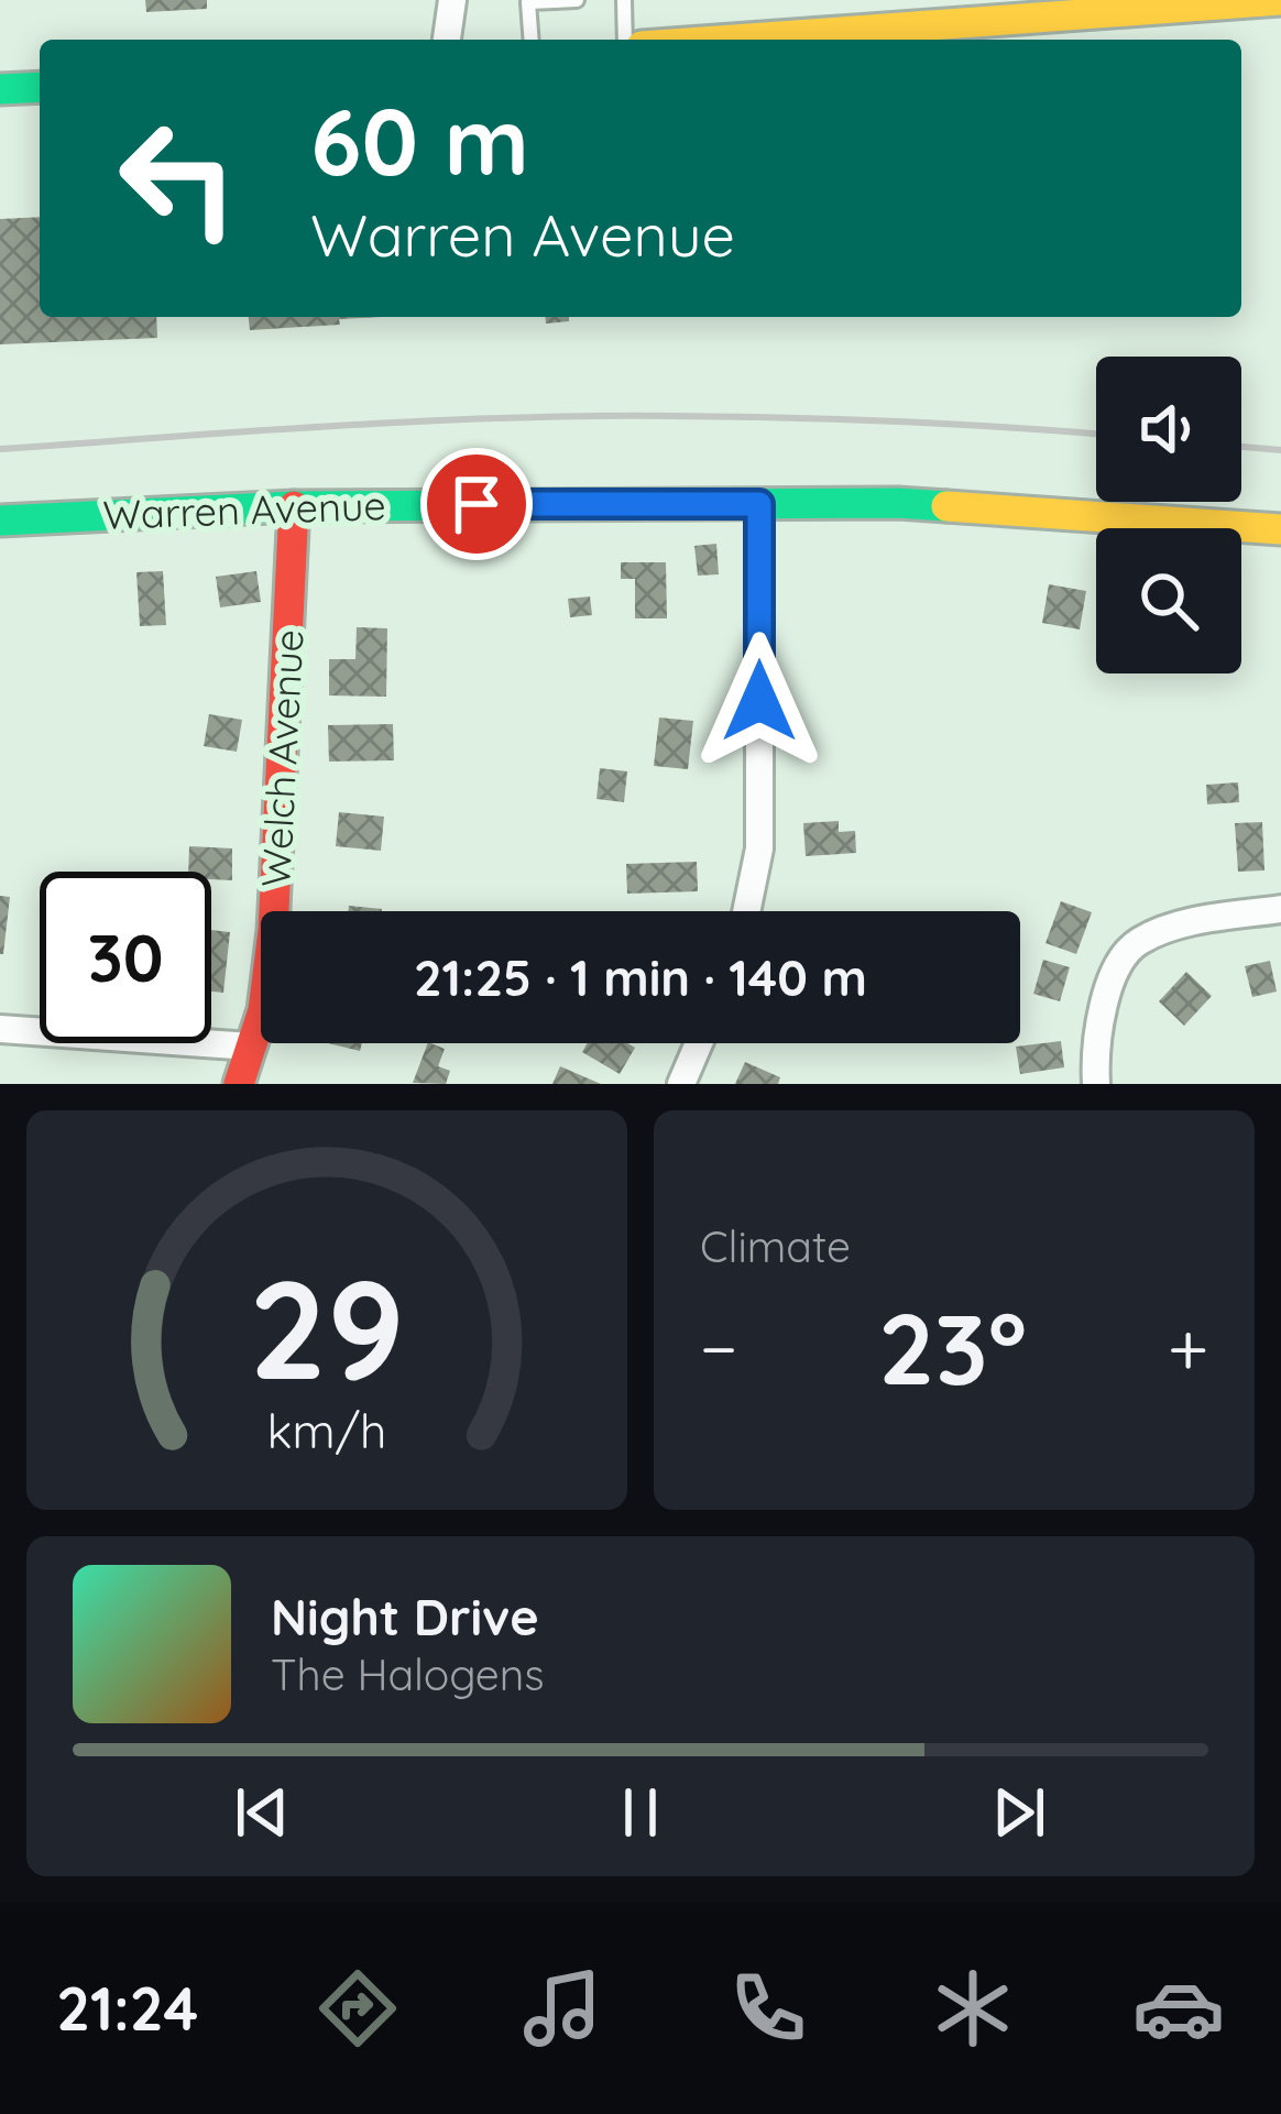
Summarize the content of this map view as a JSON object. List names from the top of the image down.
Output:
{
  "streets": {
    "street": ["Warren Avenue", "Welch Avenue"]
  },
  "crossings": [
    ["Warren Avenue", "Welch Avenue"]
  ],
  "page": {
    "turn": ["60 m", "Warren Avenue"],
    "limit": "30",
    "trip": "21:25 · 1 min · 140 m",
    "tile": "Climate",
    "heat": ["−", "23°", "+"],
    "song": ["Night Drive", "The Halogens"],
    "tabs": "21:24",
    "gauge": ["29", "km/h"]
  }
}
